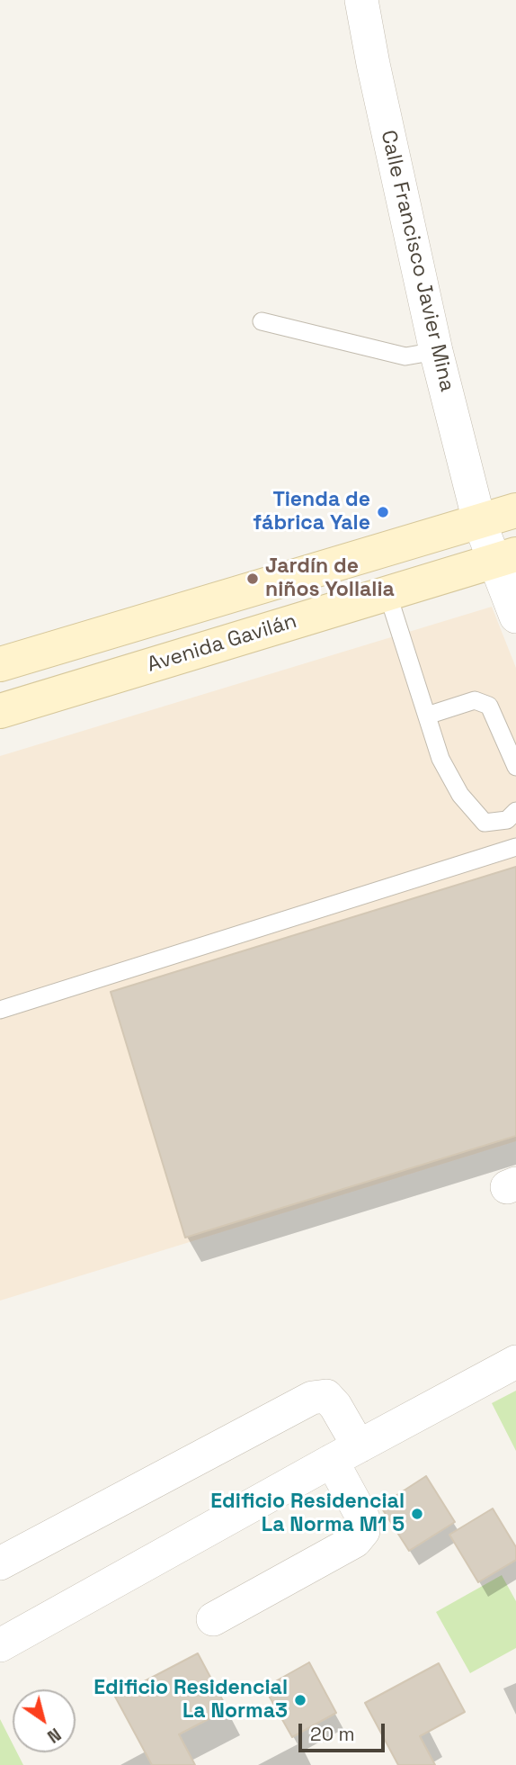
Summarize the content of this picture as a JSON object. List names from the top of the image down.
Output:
{
  "streets": {
    "main road": ["Avenida Gavilán"],
    "street": ["Calle Francisco Javier Mina"]
  },
  "crossings": [
    ["Calle Francisco Javier Mina", "Avenida Gavilán"]
  ],
  "places": [
    "Tienda de fábrica Yale",
    "Jardín de niños Yollalia",
    "Edificio Residencial La Norma M1 5",
    "Edificio Residencial La Norma3"
  ],
  "scale_bar": "20 m",
  "north": "bottom right"
}
